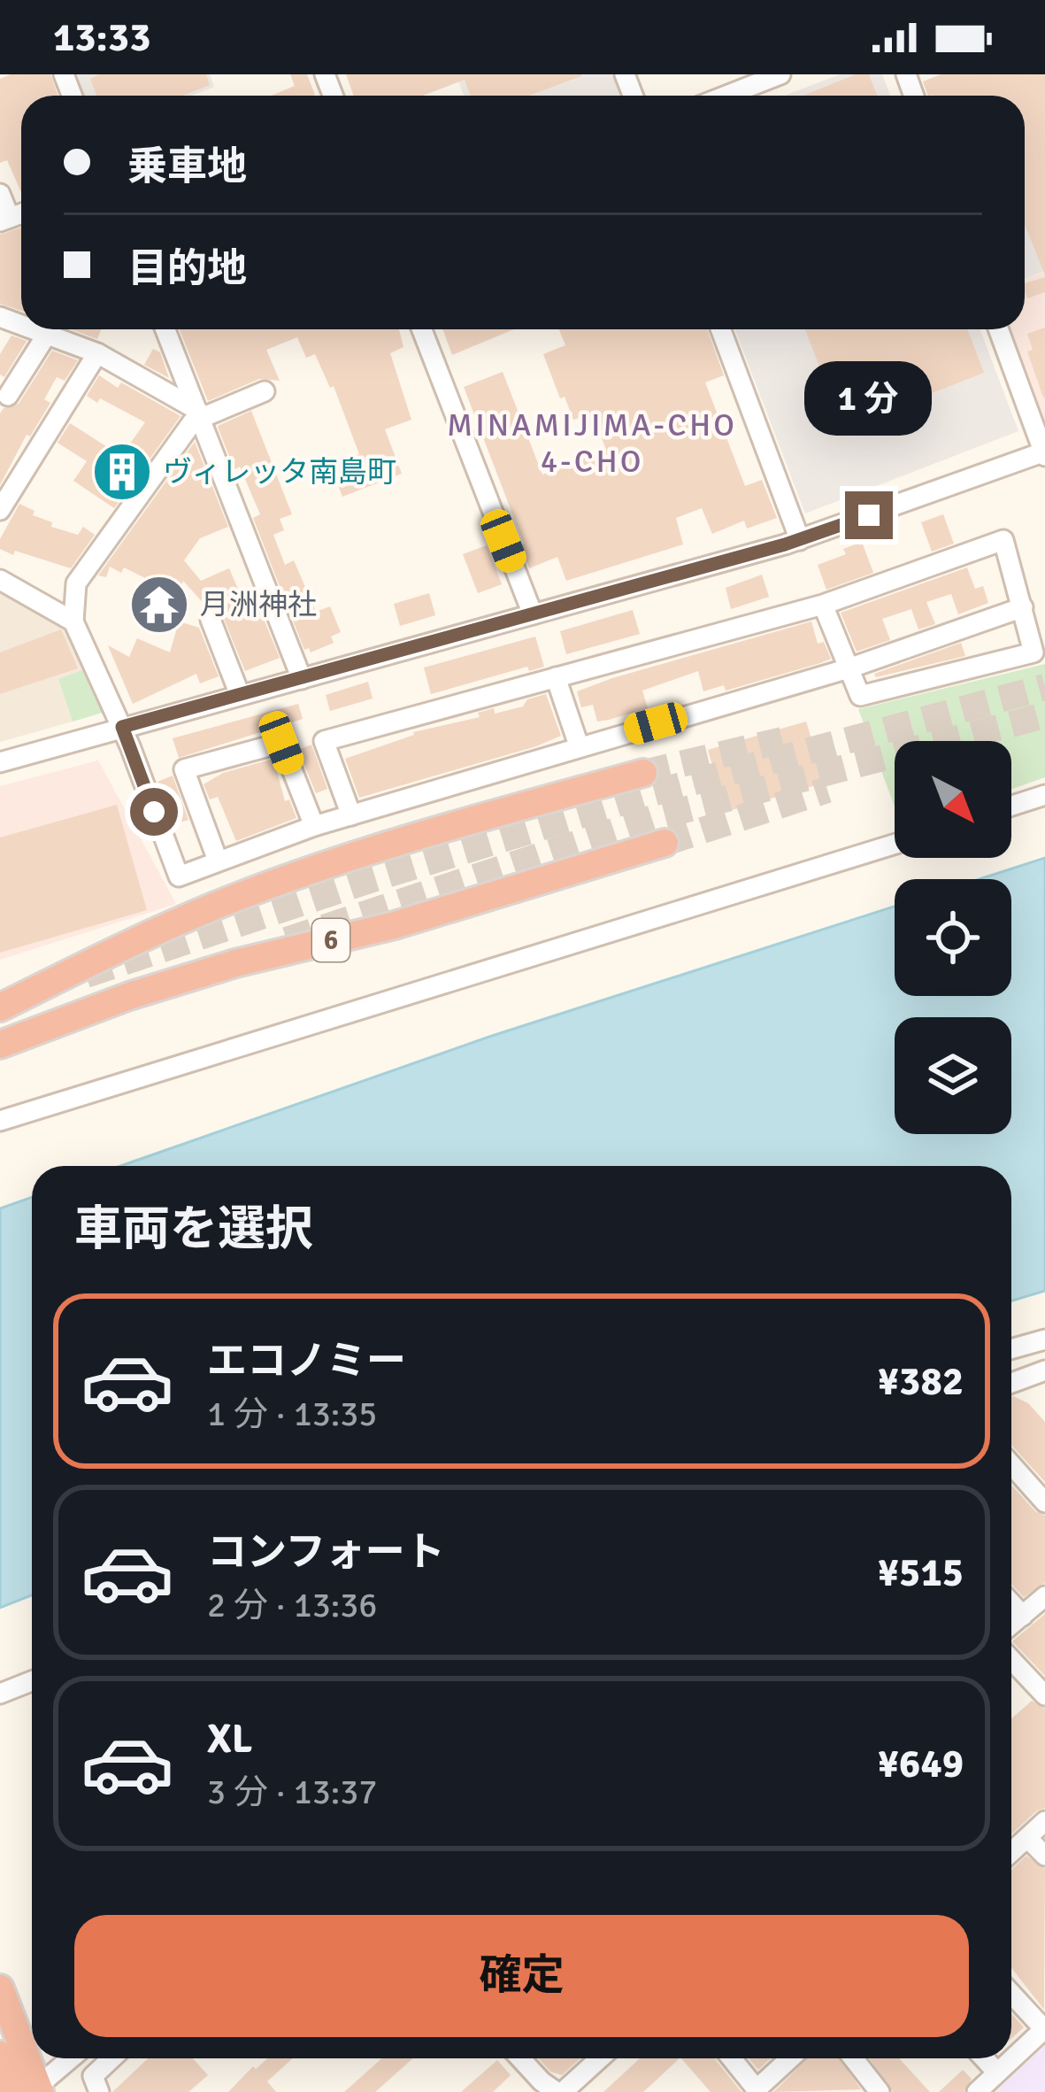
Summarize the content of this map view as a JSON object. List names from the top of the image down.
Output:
{
  "streets": {
    "highway": ["6"]
  },
  "districts": ["MINAMIJIMA-CHO 4-CHO"],
  "places": {
    "building": ["ヴィレッタ南島町"],
    "temple": ["月洲神社"]
  },
  "north": "bottom right",
  "page": {
    "status": "13:33",
    "banner": ["乗車地", "目的地"],
    "bubble": "1 分",
    "heading": "車両を選択",
    "list": [
      {
        "name": "エコノミー",
        "note": "1 分 · 13:35",
        "value": "¥382"
      },
      {
        "name": "コンフォート",
        "note": "2 分 · 13:36",
        "value": "¥515"
      },
      {
        "name": "XL",
        "note": "3 分 · 13:37",
        "value": "¥649"
      }
    ],
    "buttons": "確定"
  }
}
